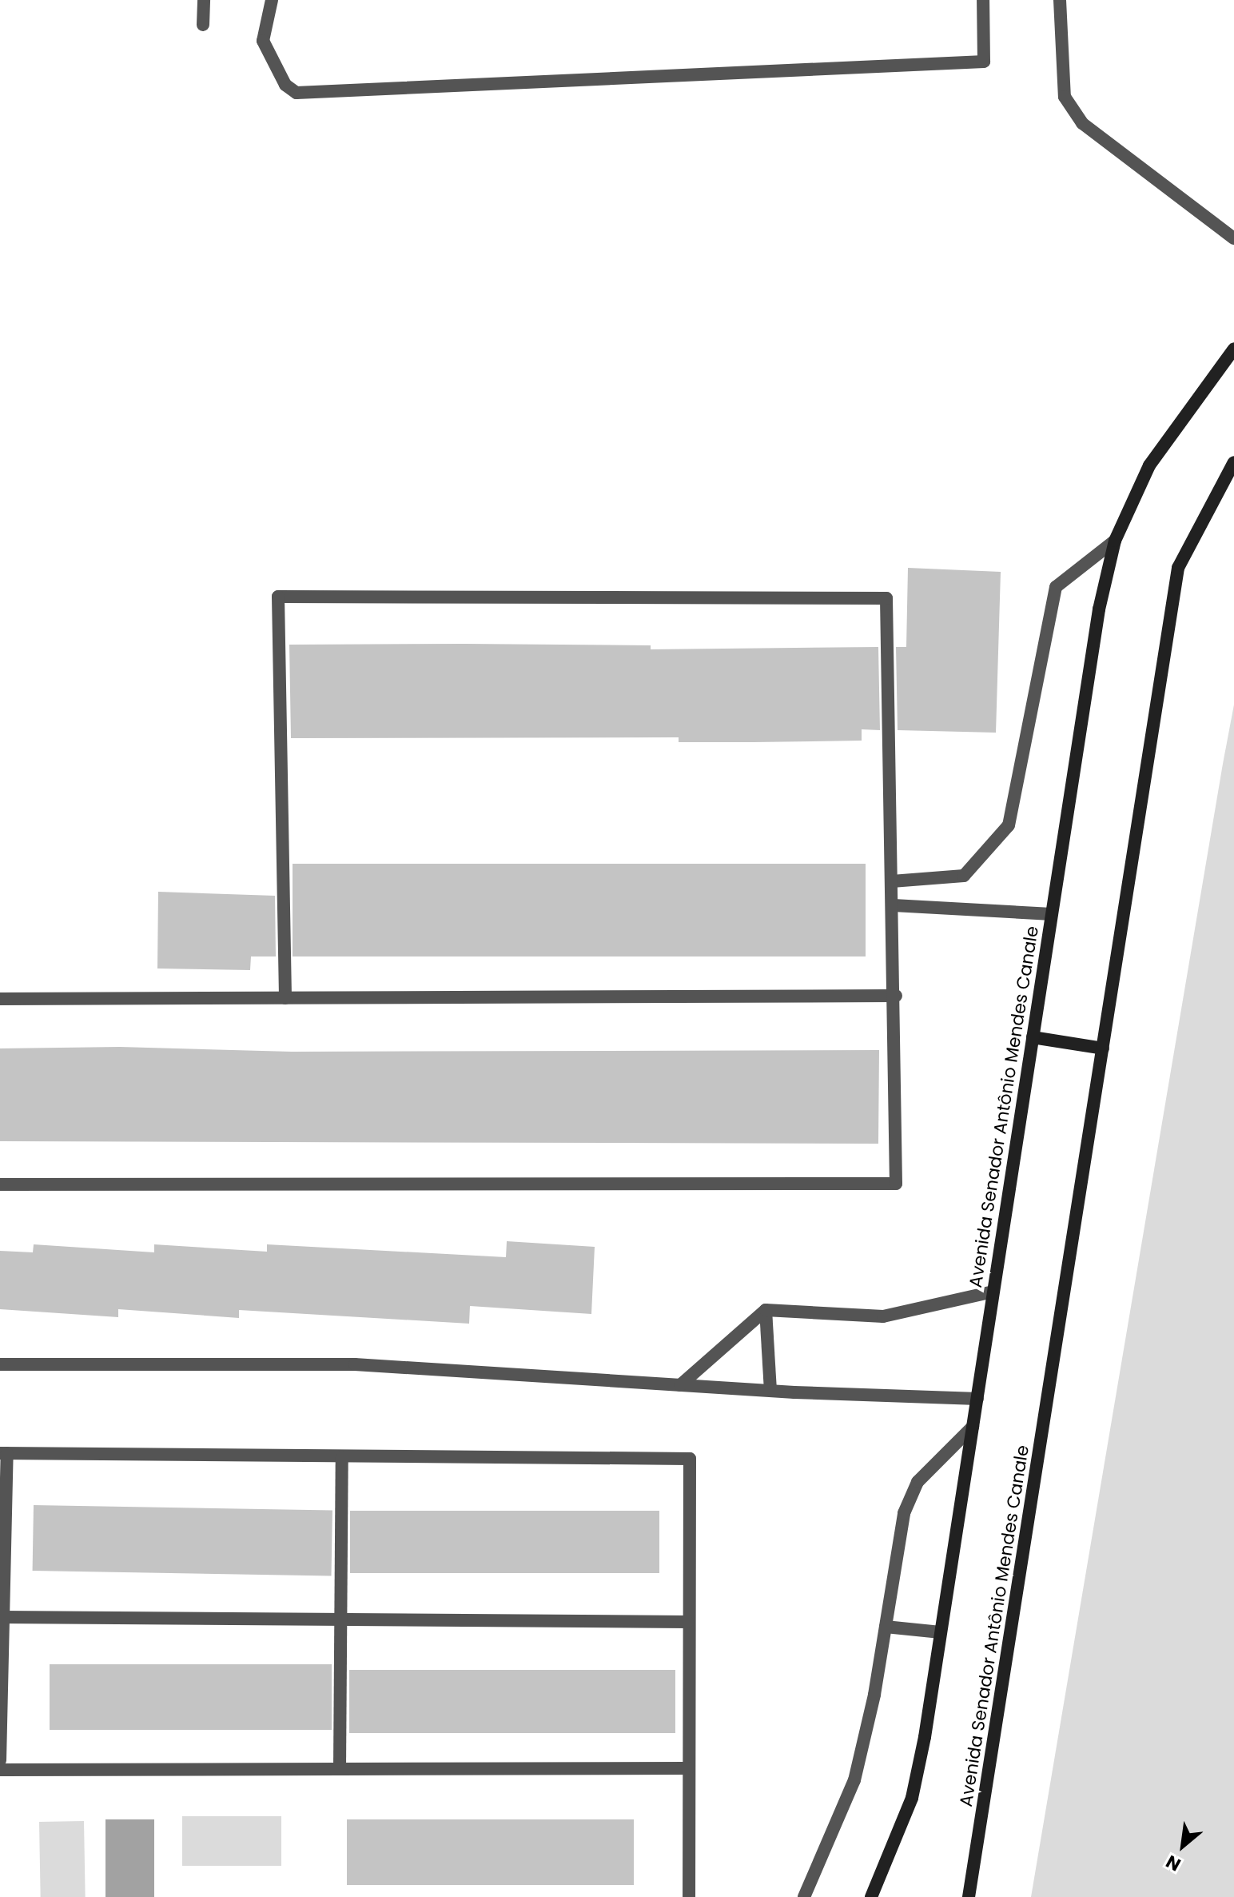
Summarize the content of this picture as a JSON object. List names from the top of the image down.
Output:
{
  "streets": {
    "main road": ["Avenida Senador Antônio Mendes Canale"]
  },
  "north": "bottom left"
}
